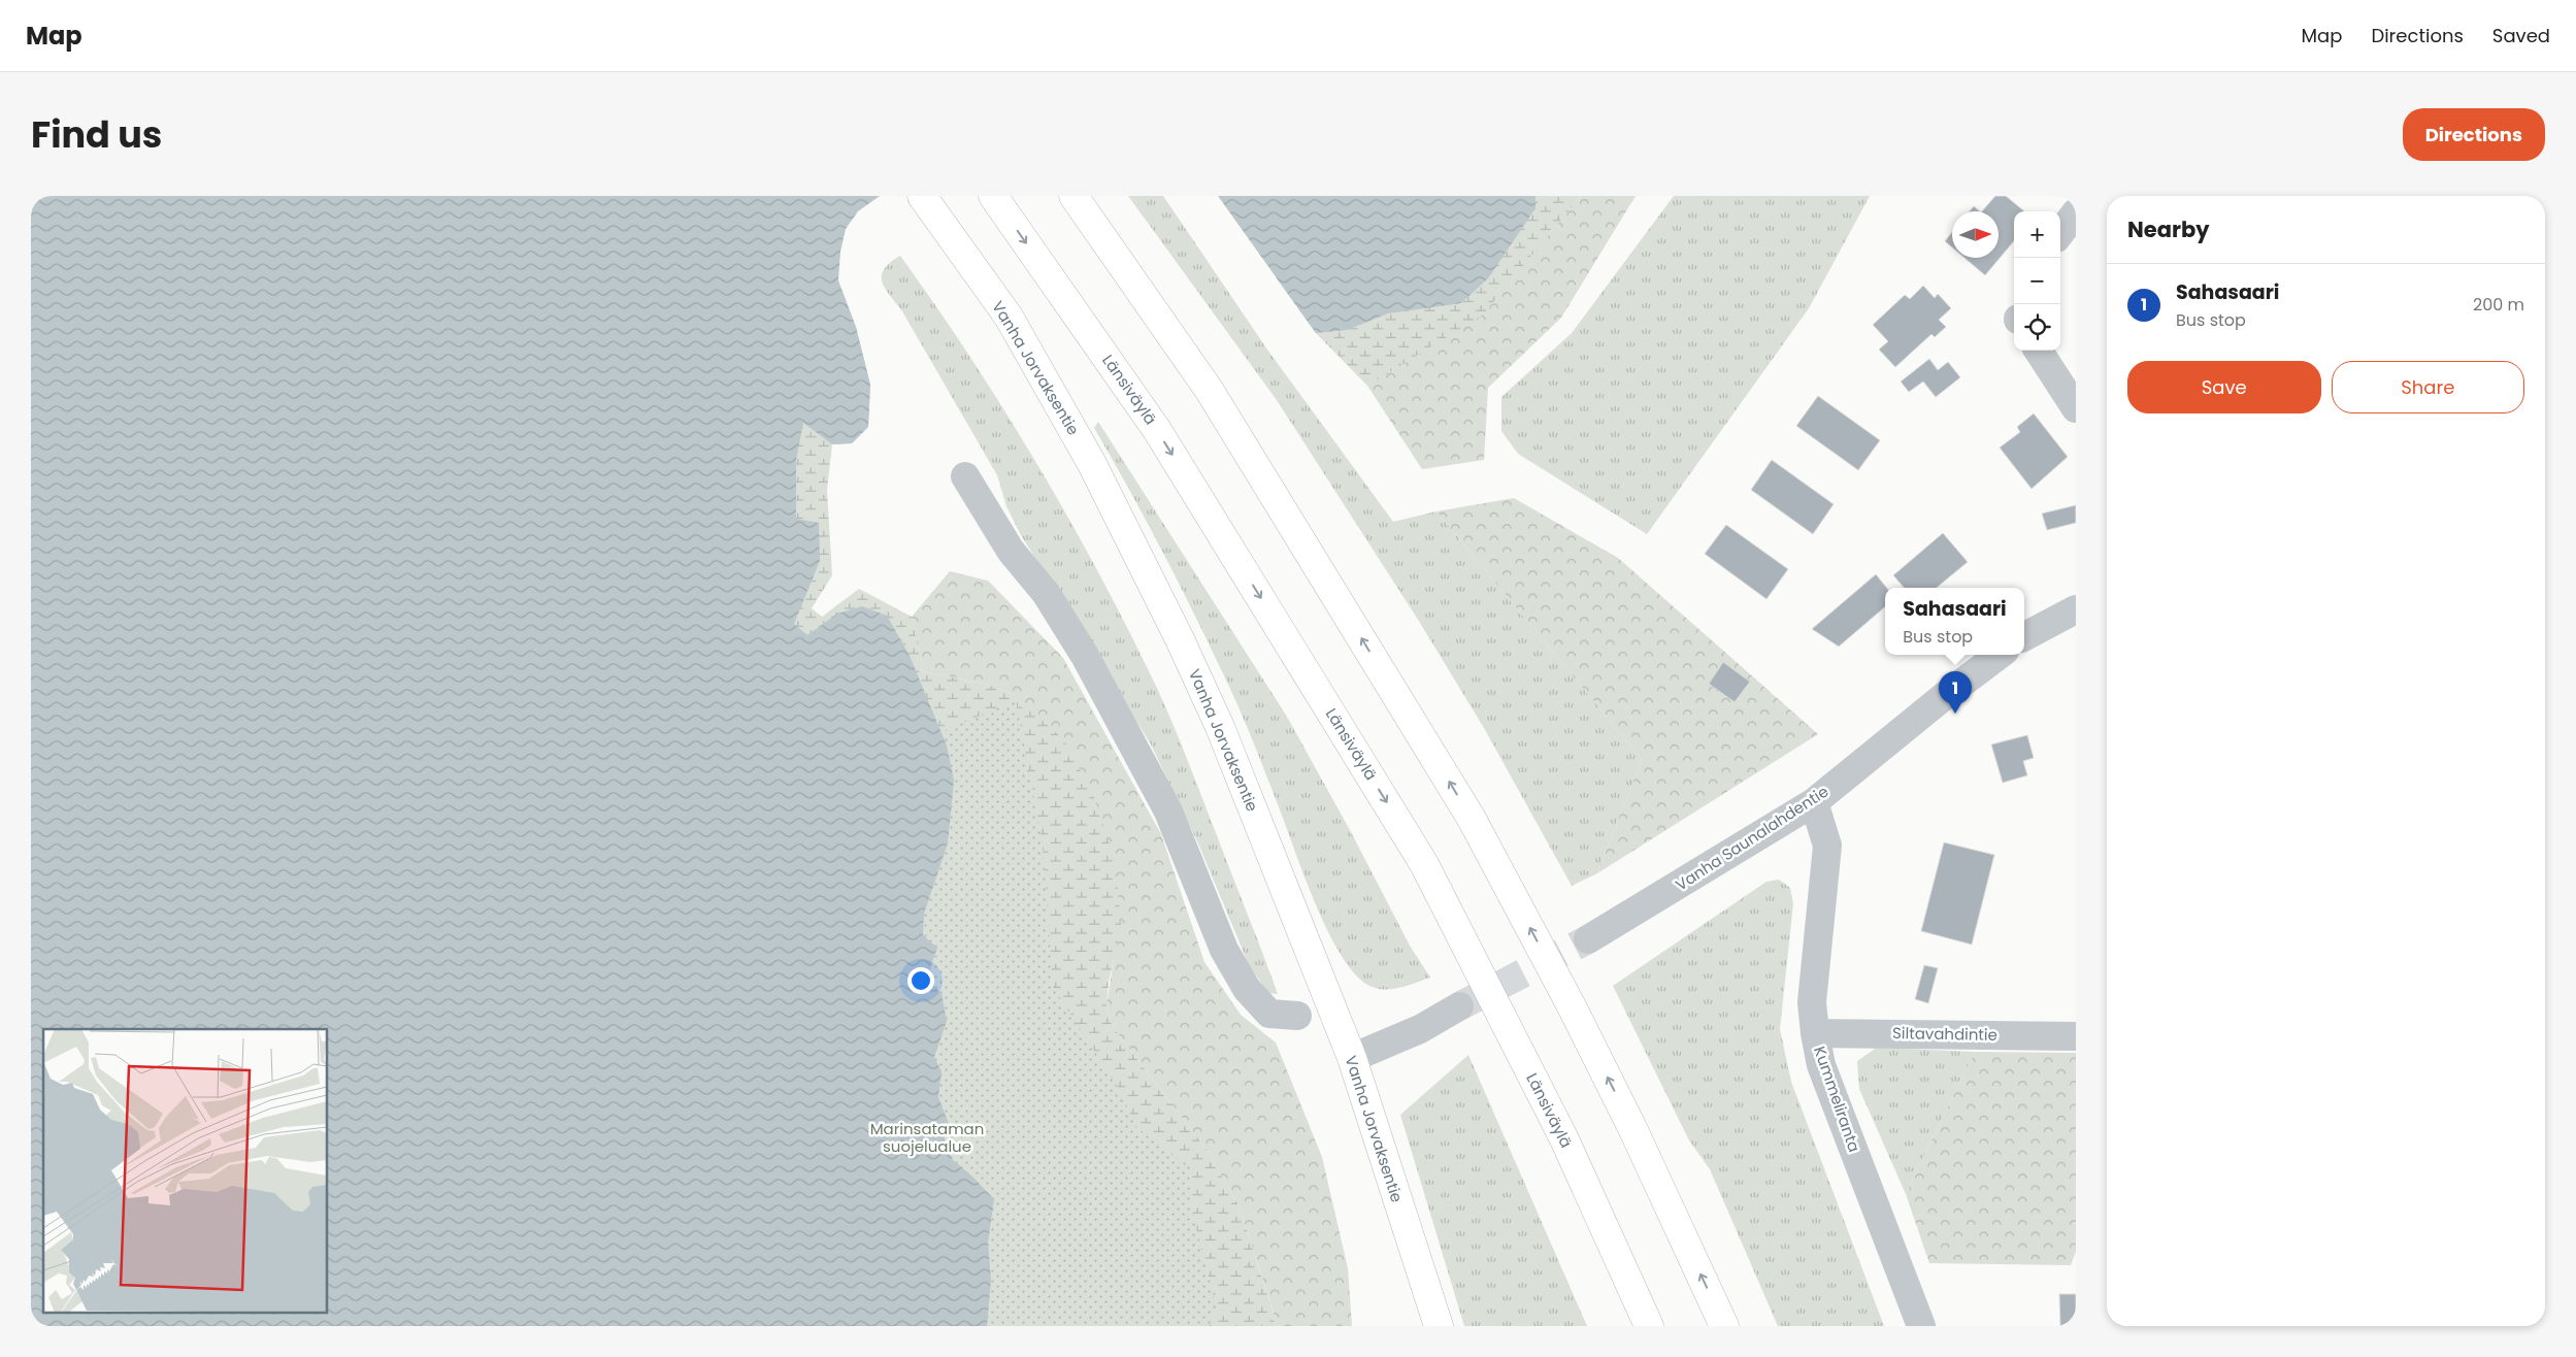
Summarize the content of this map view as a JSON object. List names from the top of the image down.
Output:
{
  "streets": {
    "main road": ["Vanha Jorvaksentie", "Länsiväylä"],
    "street": ["Vanha Saunalahdentie", "Siltavahdintie", "Kummeliranta"]
  },
  "crossings": [
    ["Vanha Saunalahdentie", "Kummeliranta"],
    ["Siltavahdintie", "Kummeliranta"]
  ],
  "parks": ["Marinsataman suojelualue"],
  "north": "right",
  "page": {
    "header": "Map",
    "nav": ["Map", "Directions", "Saved"],
    "title": "Find us",
    "buttons": [
      "Directions",
      ["Save", "Share"]
    ],
    "heading": "Nearby",
    "map_buttons": ["+", "−"],
    "list": [
      {
        "mark": "1",
        "name": "Sahasaari",
        "note": "Bus stop",
        "value": "200 m"
      }
    ],
    "popup": ["Sahasaari", "Bus stop"],
    "pins": "1"
  }
}
